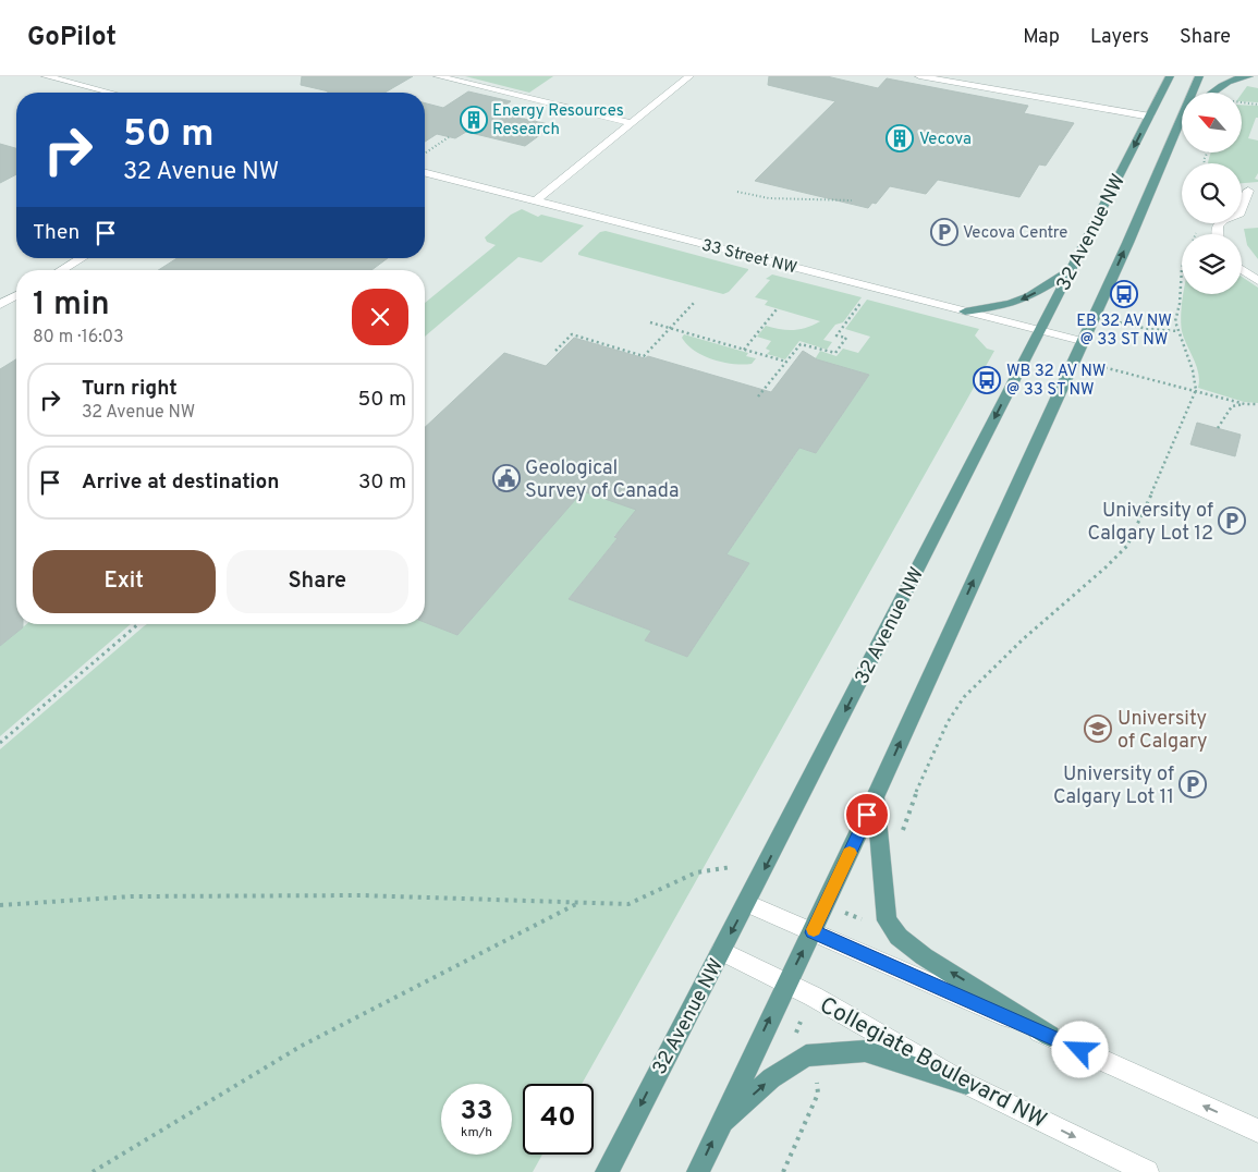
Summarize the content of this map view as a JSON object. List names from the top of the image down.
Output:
{
  "streets": {
    "main road": ["32 Avenue NW"],
    "street": ["33 Street NW", "Collegiate Boulevard NW"]
  },
  "crossings": [
    ["32 Avenue NW", "33 Street NW"],
    ["32 Avenue NW", "Collegiate Boulevard NW"]
  ],
  "places": {
    "building": ["Energy Resources Research", "Vecova"],
    "parking": ["Vecova Centre", "University of Calgary Lot 12", "University of Calgary Lot 11"],
    "bus stop": ["EB 32 AV NW @ 33 ST NW", "WB 32 AV NW @ 33 ST NW"],
    "public building": ["Geological Survey of Canada"],
    "school or university": ["University of Calgary"]
  },
  "north": "top left",
  "page": {
    "header": "GoPilot",
    "nav": ["Map", "Layers", "Share"],
    "turn": ["50 m", "32 Avenue NW"],
    "then": "Then",
    "heading": ["1 min", "80 m · 16:03"],
    "list": [
      {
        "name": "Turn right",
        "note": "32 Avenue NW",
        "value": "50 m"
      },
      {
        "name": "Arrive at destination",
        "value": "30 m"
      }
    ],
    "buttons": ["Exit", "Share"],
    "speed": "33 km/h",
    "limit": "40"
  }
}
